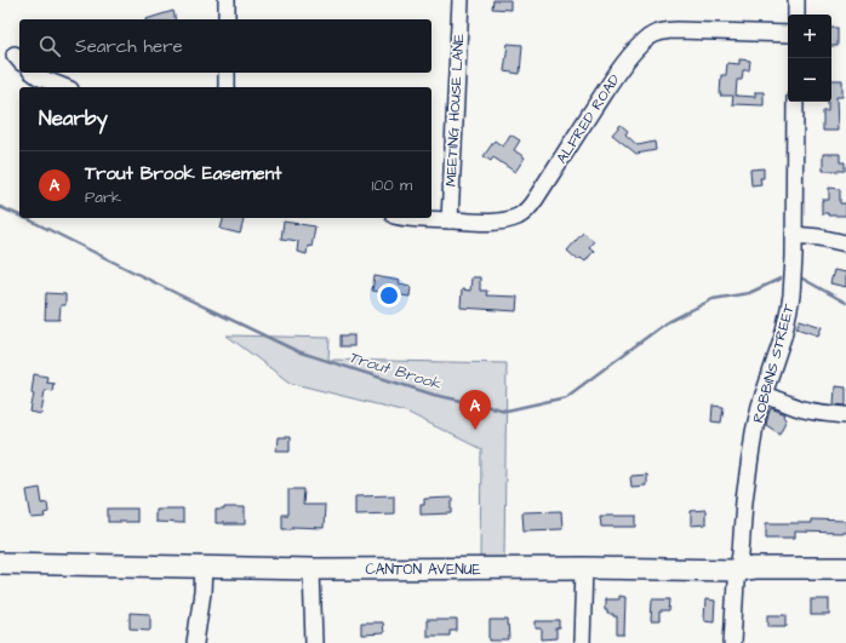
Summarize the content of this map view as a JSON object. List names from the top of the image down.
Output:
{
  "streets": {
    "main road": ["CANTON AVENUE"],
    "street": ["MEETING HOUSE LANE", "ALFRED ROAD", "ROBBINS STREET"]
  },
  "crossings": [
    ["MEETING HOUSE LANE", "ALFRED ROAD"],
    ["ROBBINS STREET", "CANTON AVENUE"]
  ],
  "water": ["Trout Brook"],
  "page": {
    "map_buttons": ["+", "−"],
    "search": "Search here",
    "heading": "Nearby",
    "list": [
      {
        "mark": "A",
        "name": "Trout Brook Easement",
        "note": "Park",
        "value": "100 m"
      }
    ],
    "pins": "A"
  }
}
